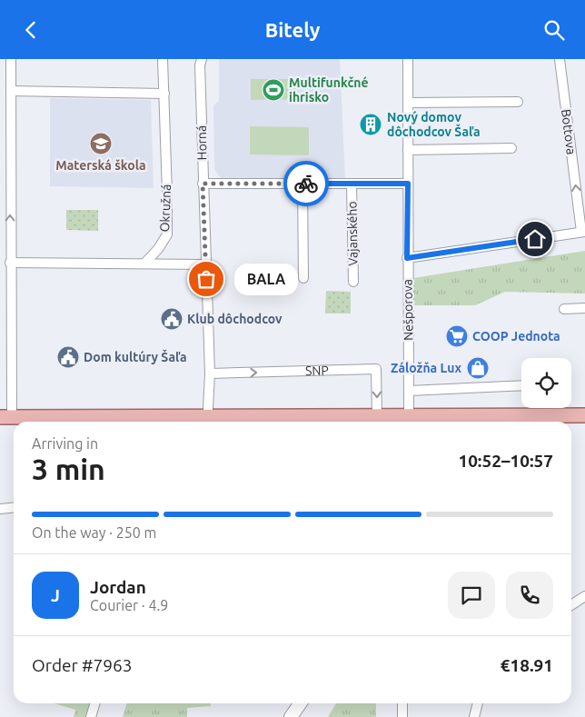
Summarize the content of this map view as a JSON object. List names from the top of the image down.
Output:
{
  "streets": {
    "street": [
      "Bottova",
      "Horná",
      "Okružná",
      "Vajanského",
      "Nešporova",
      "SNP"
    ]
  },
  "crossings": [
    ["Horná", "Vajanského"],
    ["Horná", "SNP"],
    ["Vajanského", "Nešporova"]
  ],
  "one_way": ["Bottova", "SNP"],
  "places": {
    "sports": ["Multifunkčné ihrisko"],
    "building": ["Nový domov dôchodcov Šaľa"],
    "school or university": ["Materská škola"],
    "other": ["BALA"],
    "public building": ["Klub dôchodcov", "Dom kultúry Šaľa"],
    "supermarket": ["COOP Jednota"],
    "shop": ["Záložňa Lux"]
  },
  "page": {
    "header": "Bitely",
    "bubble": "BALA",
    "heading": ["3 min", "Arriving in", "10:52–10:57"],
    "panel": [
      "Jordan",
      "Courier · 4.9",
      "Order #7963",
      "€18.91"
    ],
    "bar": "On the way · 250 m",
    "round": "J"
  }
}
